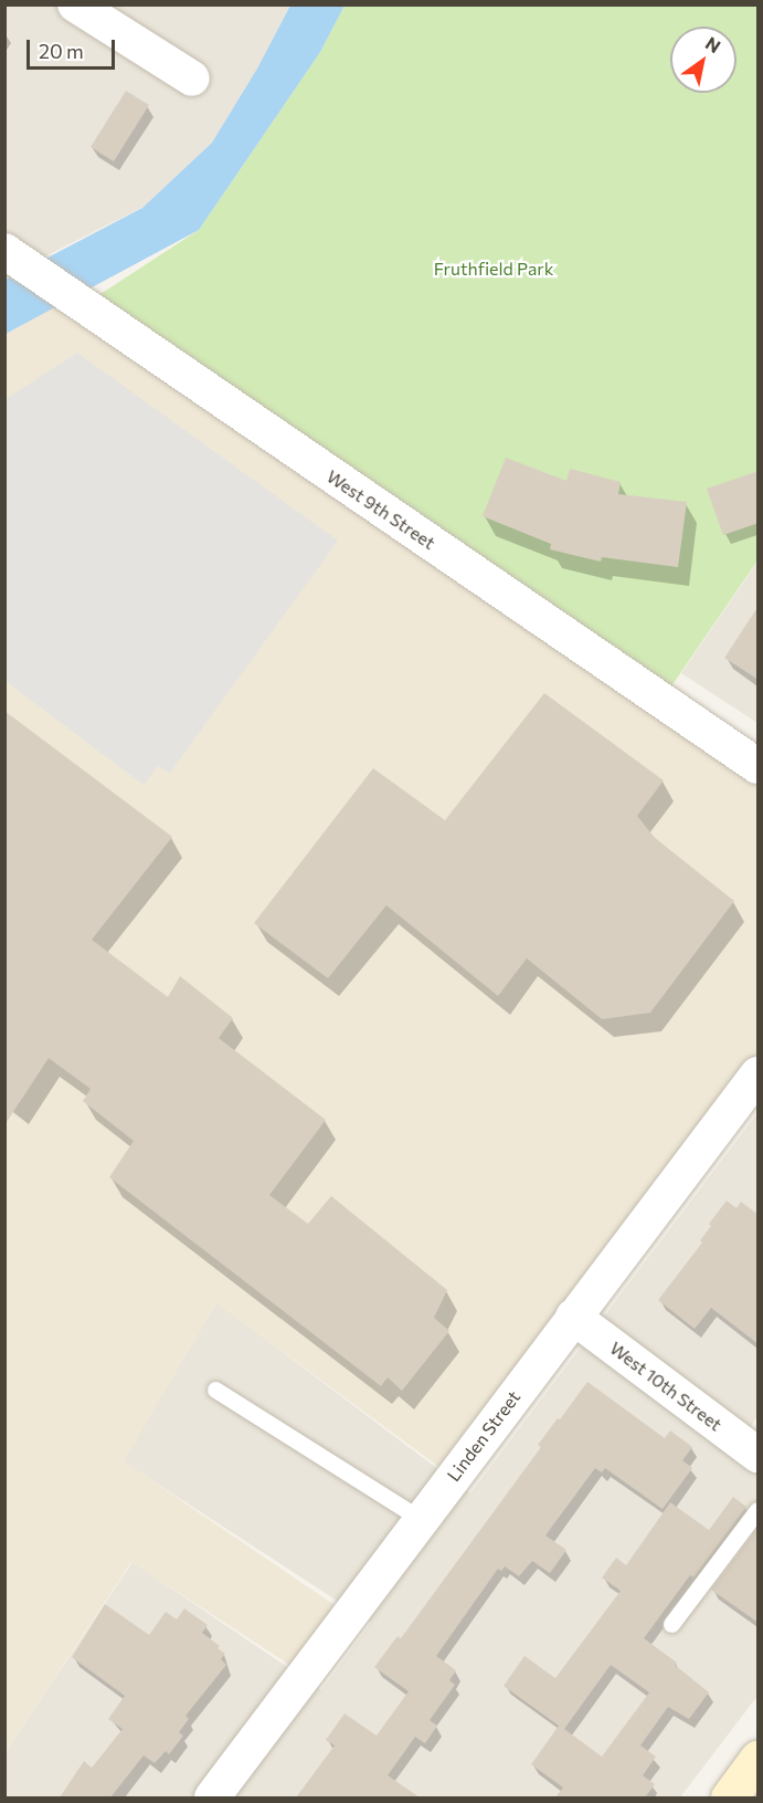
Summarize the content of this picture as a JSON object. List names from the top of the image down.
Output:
{
  "streets": {
    "street": ["West 9th Street", "West 10th Street", "Linden Street"]
  },
  "crossings": [
    ["West 10th Street", "Linden Street"]
  ],
  "parks": ["Fruthfield Park"],
  "scale_bar": "20 m",
  "north": "top right"
}
